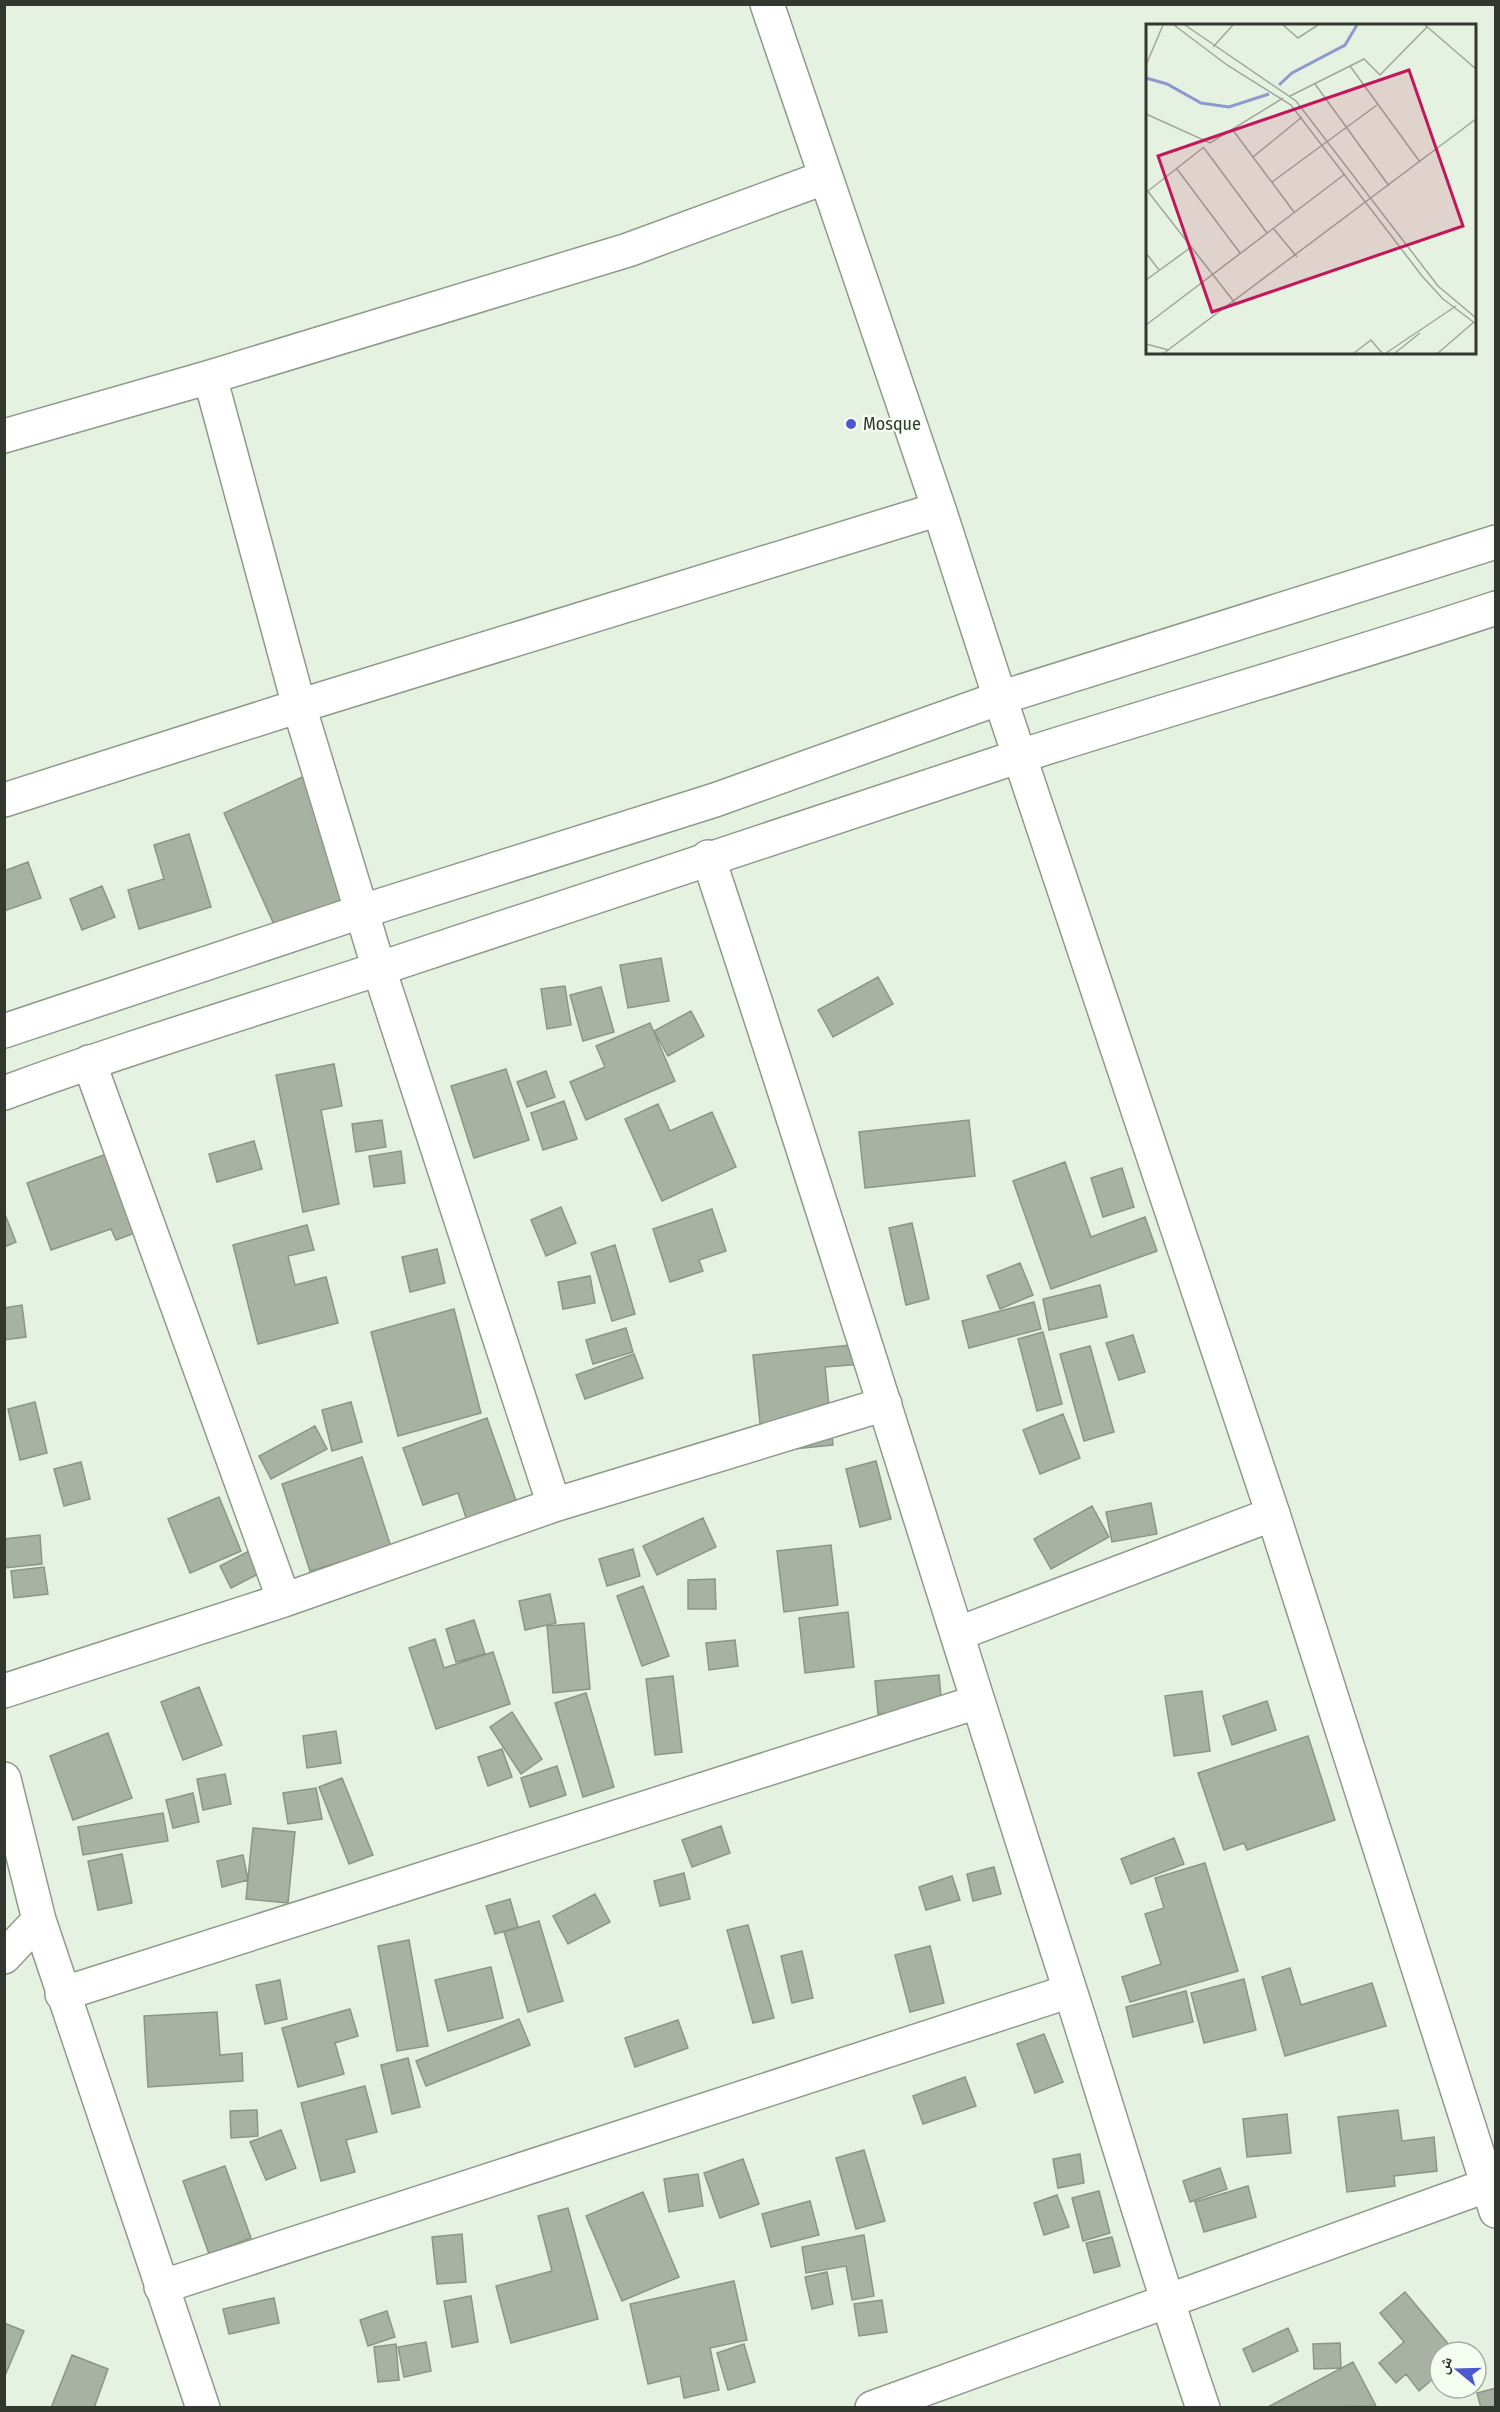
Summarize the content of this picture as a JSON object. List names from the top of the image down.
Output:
{
  "places": ["Mosque"],
  "north": "left"
}
